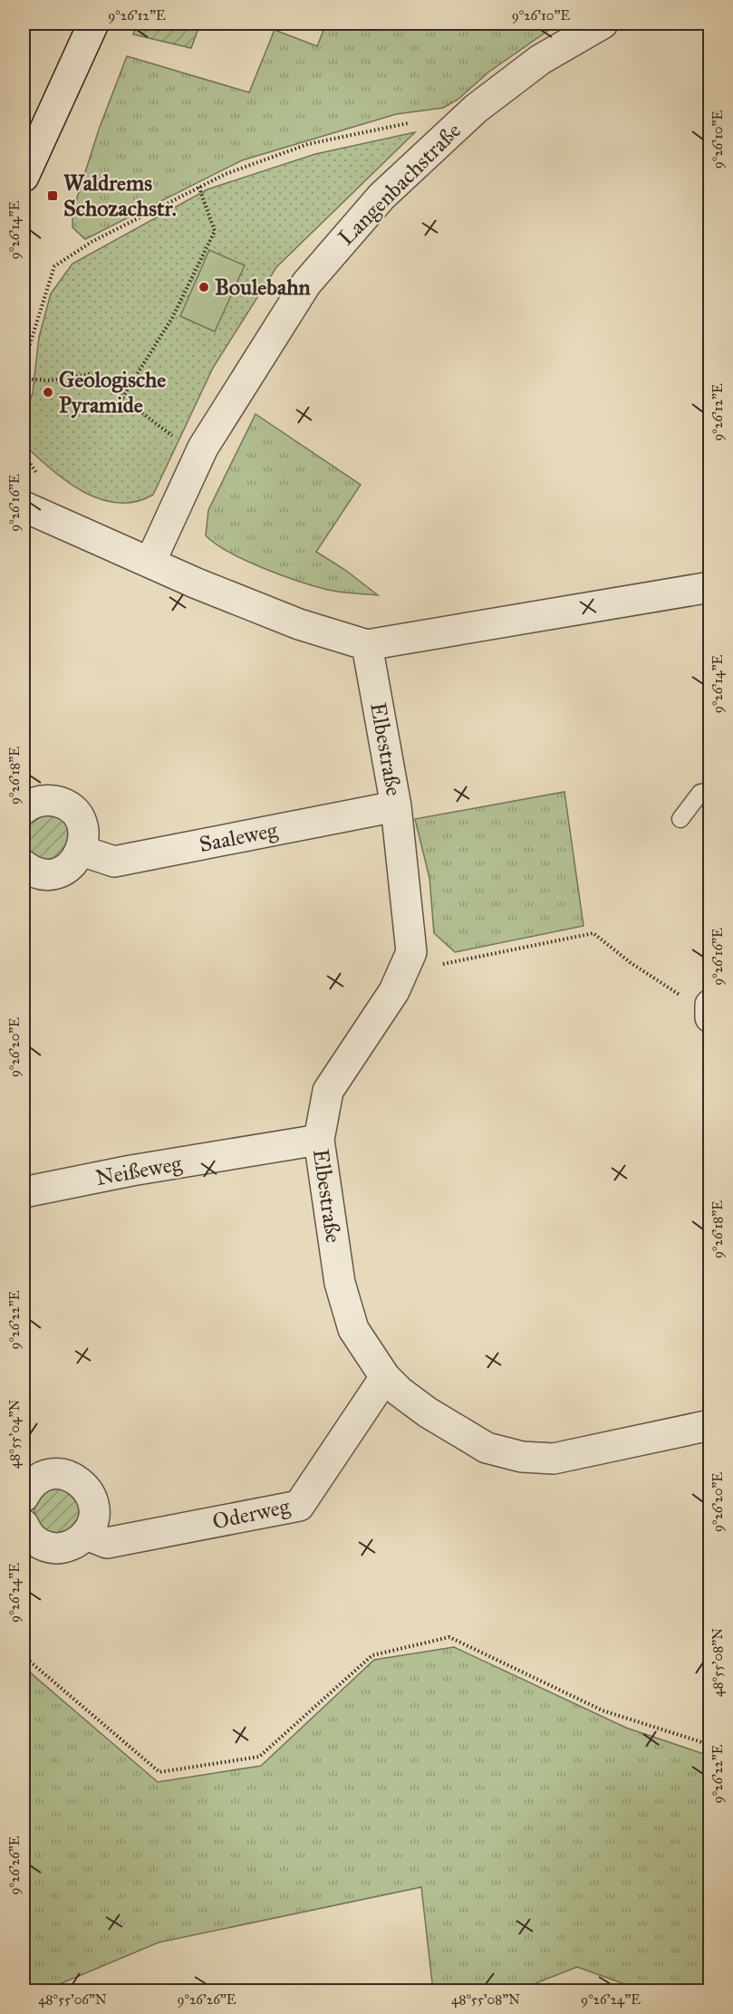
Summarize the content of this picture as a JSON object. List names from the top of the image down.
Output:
{
  "streets": {
    "street": [
      "Langenbachstraße",
      "Elbestraße",
      "Saaleweg",
      "Neißeweg",
      "Oderweg"
    ]
  },
  "crossings": [
    ["Elbestraße", "Saaleweg"],
    ["Elbestraße", "Neißeweg"],
    ["Elbestraße", "Oderweg"]
  ],
  "places": {
    "transit": ["Waldrems Schozachstr."],
    "other": ["Boulebahn", "Geologische Pyramide"]
  },
  "coordinates": [
    "9°26'12\"E",
    "9°26'10\"E",
    "9°26'14\"E",
    "9°26'16\"E",
    "9°26'18\"E",
    "9°26'20\"E",
    "9°26'22\"E",
    "48°55'04\"N",
    "9°26'24\"E",
    "48°55'08\"N",
    "9°26'26\"E",
    "48°55'06\"N"
  ]
}
